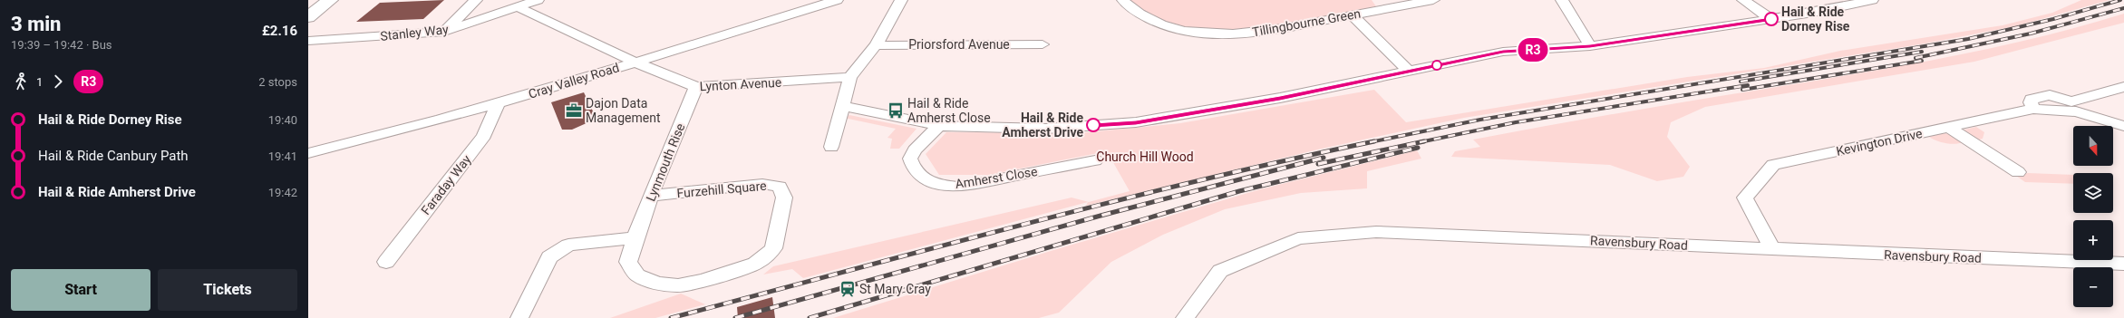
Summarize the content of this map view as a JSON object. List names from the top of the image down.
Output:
{
  "streets": {
    "street": [
      "Tillingbourne Green",
      "Stanley Way",
      "Priorsford Avenue",
      "Cray Valley Road",
      "Lynton Avenue",
      "Kevington Drive",
      "Lynmouth Rise",
      "Amherst Close",
      "Faraday Way",
      "Furzehill Square",
      "Ravensbury Road"
    ]
  },
  "crossings": [
    ["Stanley Way", "Lynton Avenue"],
    ["Cray Valley Road", "Lynton Avenue"],
    ["Cray Valley Road", "Faraday Way"],
    ["Lynton Avenue", "Lynmouth Rise"],
    ["Kevington Drive", "Ravensbury Road"],
    ["Lynmouth Rise", "Furzehill Square"]
  ],
  "parks": ["Church Hill Wood"],
  "places": {
    "other": ["Hail & Ride Dorney Rise", "Hail & Ride Amherst Drive"],
    "office": ["Dajon Data Management"],
    "bus stop": ["Hail & Ride Amherst Close"],
    "station": ["St Mary Cray"]
  },
  "lines": ["bus line R3"],
  "north": "bottom",
  "page": {
    "heading": ["3 min", "19:39 – 19:42 · Bus", "£2.16"],
    "on_map": "R3",
    "legs": ["1", "R3", "2 stops"],
    "list": [
      {
        "name": "Hail & Ride Dorney Rise",
        "value": "19:40"
      },
      {
        "name": "Hail & Ride Canbury Path",
        "value": "19:41"
      },
      {
        "name": "Hail & Ride Amherst Drive",
        "value": "19:42"
      }
    ],
    "map_buttons": ["+", "−"],
    "buttons": ["Start", "Tickets"]
  }
}
